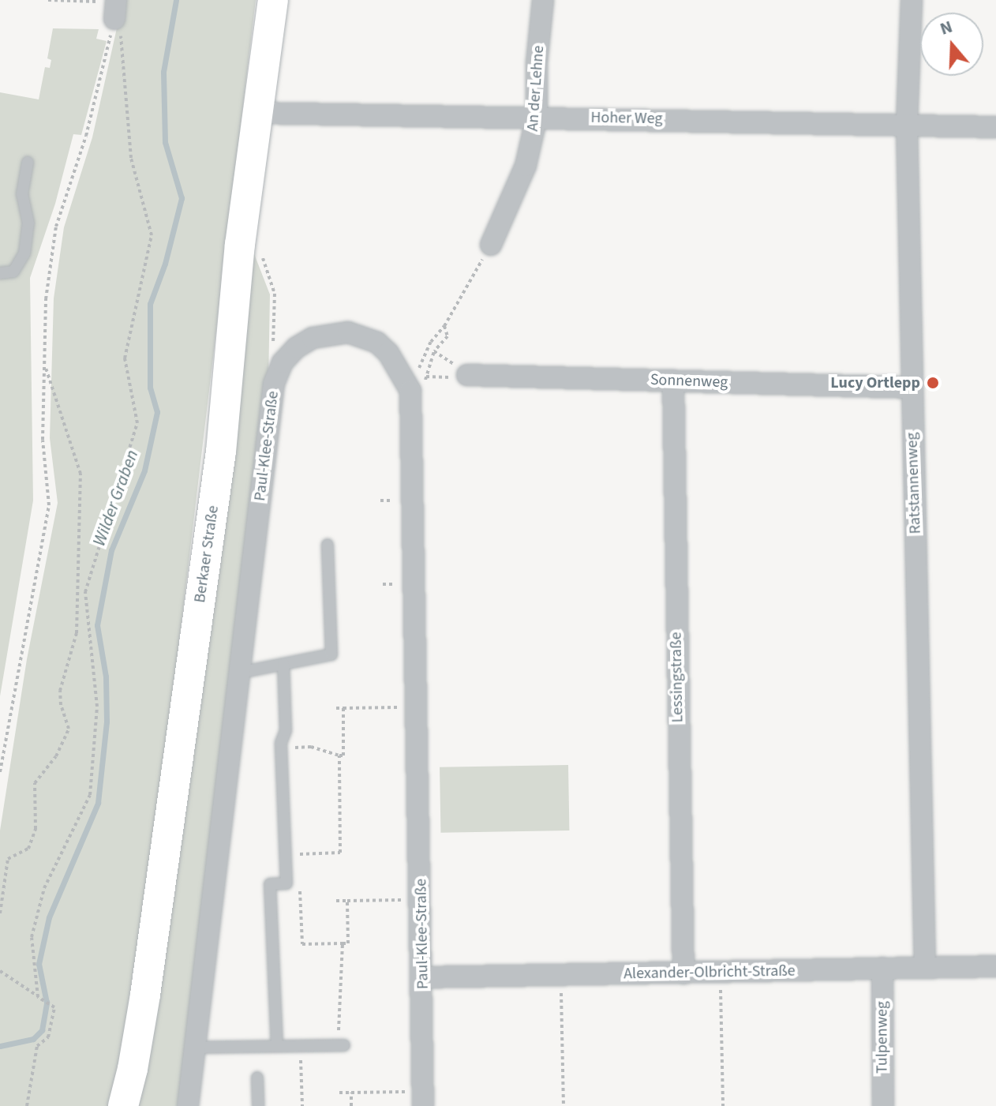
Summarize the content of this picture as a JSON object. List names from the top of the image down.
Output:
{
  "streets": {
    "main road": ["Berkaer Straße"],
    "street": [
      "An der Lehne",
      "Hoher Weg",
      "Sonnenweg",
      "Paul-Klee-Straße",
      "Ratstannenweg",
      "Lessingstraße",
      "Alexander-Olbricht-Straße",
      "Tulpenweg"
    ]
  },
  "crossings": [
    ["An der Lehne", "Hoher Weg"],
    ["Hoher Weg", "Ratstannenweg"],
    ["Hoher Weg", "Berkaer Straße"],
    ["Sonnenweg", "Ratstannenweg"],
    ["Sonnenweg", "Lessingstraße"],
    ["Paul-Klee-Straße", "Alexander-Olbricht-Straße"],
    ["Ratstannenweg", "Alexander-Olbricht-Straße"],
    ["Lessingstraße", "Alexander-Olbricht-Straße"],
    ["Alexander-Olbricht-Straße", "Tulpenweg"]
  ],
  "water": ["Wilder Graben"],
  "places": ["Lucy Ortlepp"],
  "north": "top"
}
